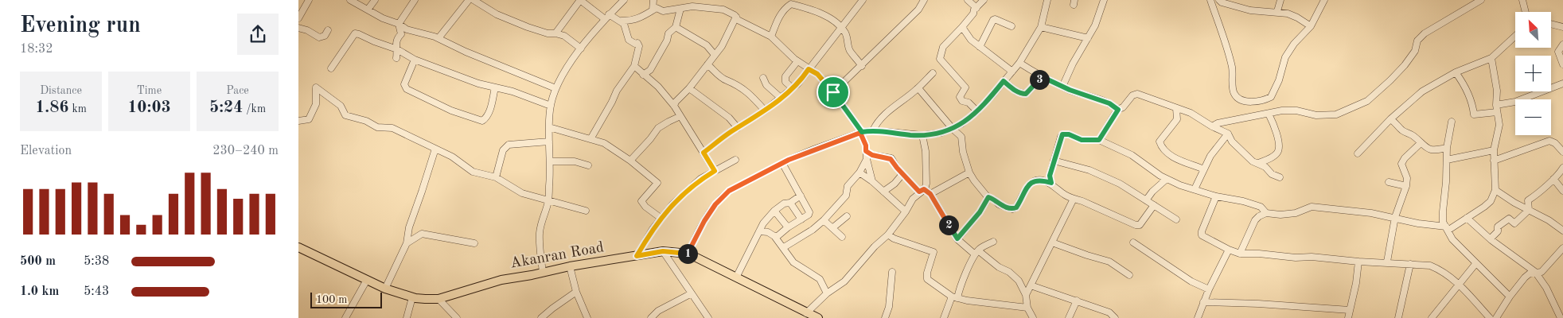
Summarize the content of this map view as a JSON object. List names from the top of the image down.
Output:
{
  "streets": {
    "main road": ["Akanran Road"]
  },
  "scale_bar": "100 m",
  "north": "top left",
  "page": {
    "heading": ["Evening run", "18:32"],
    "map_buttons": ["+", "−"],
    "stats": [
      ["Distance", "1.86 km"],
      ["Time", "10:03"],
      ["Pace", "5:24 /km"]
    ],
    "pins": ["3", "2", "1"],
    "chart": ["Elevation", "230–240 m"],
    "list": [
      {
        "name": "500 m",
        "note": "5:38"
      },
      {
        "name": "1.0 km",
        "note": "5:43"
      }
    ],
    "scale": "100 m"
  }
}
